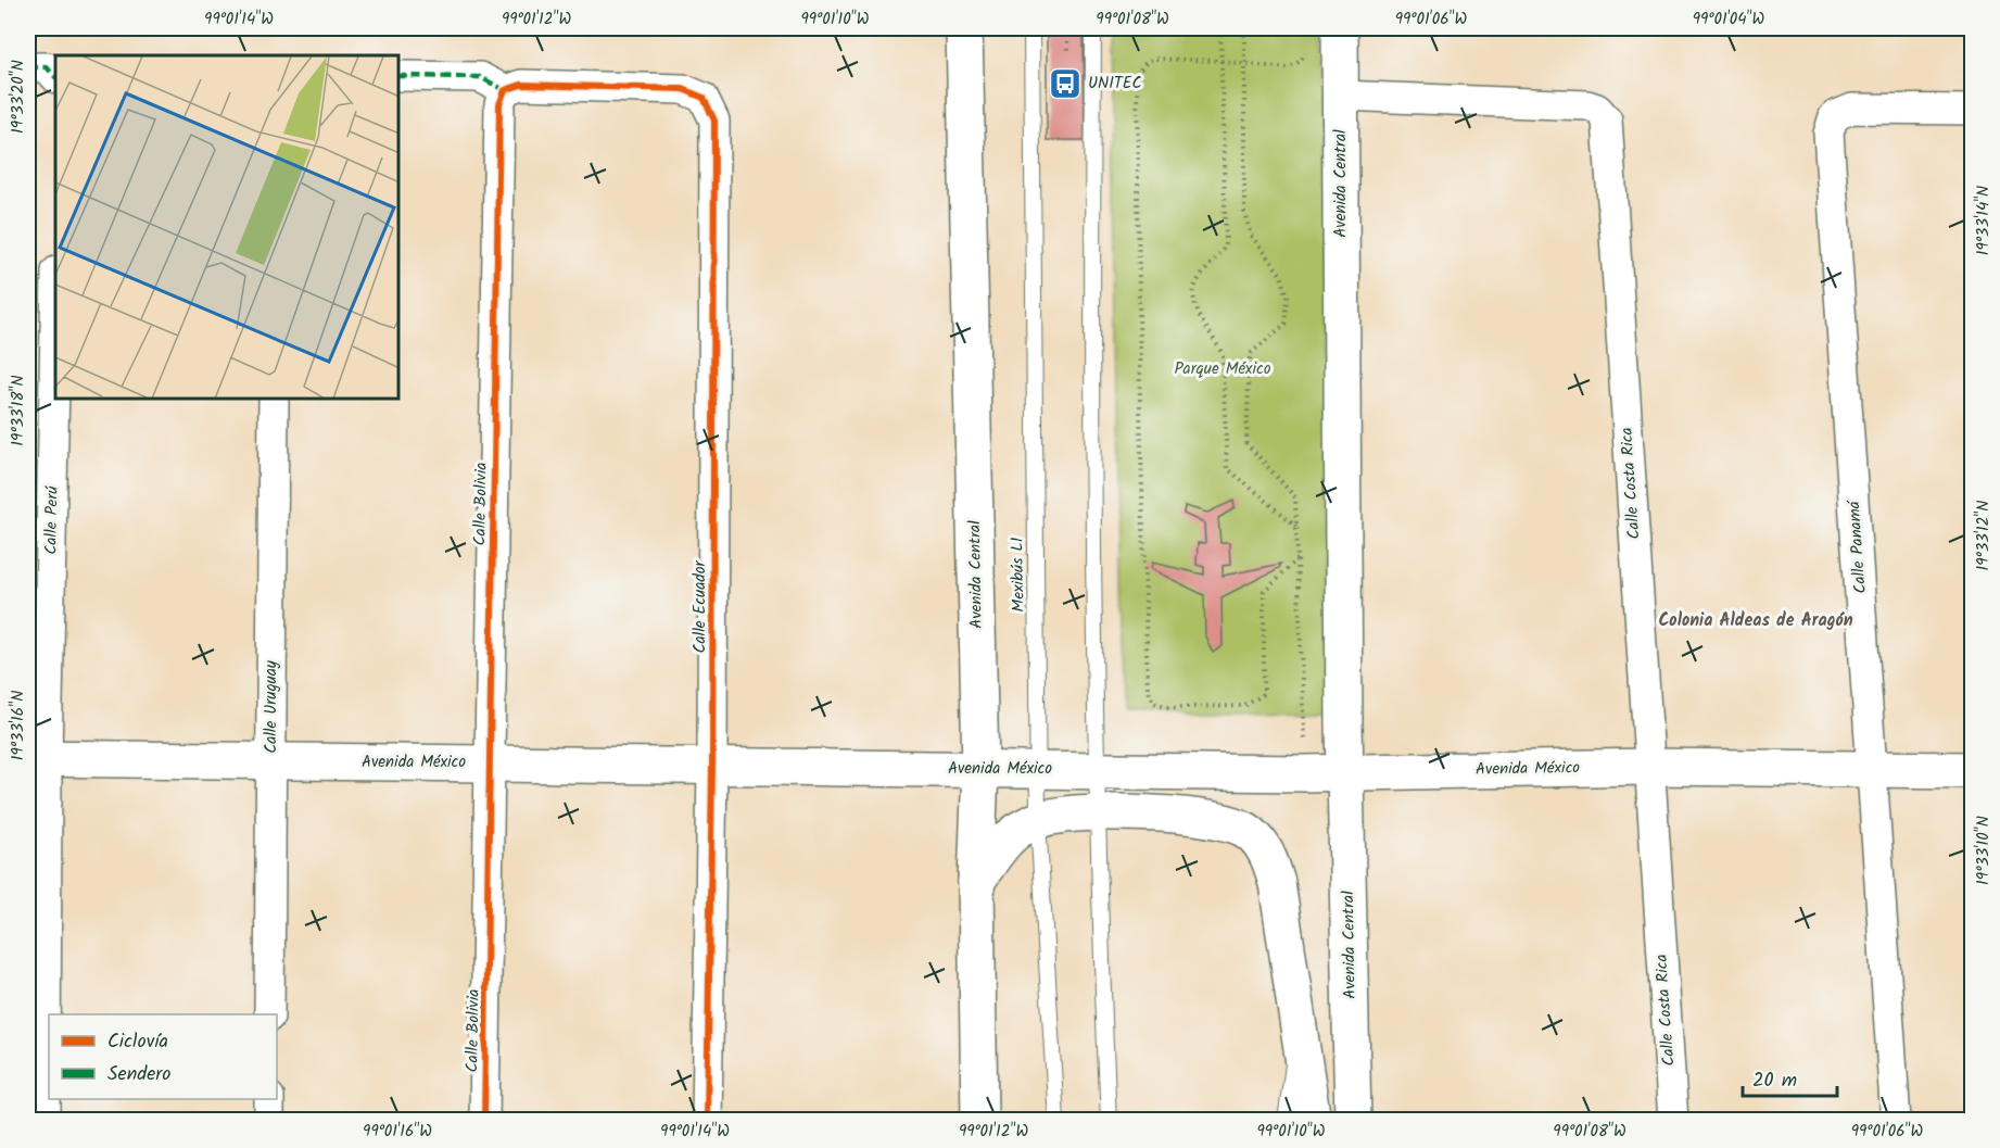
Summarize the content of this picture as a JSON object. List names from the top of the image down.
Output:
{
  "streets": {
    "main road": ["Avenida Central", "Avenida México"],
    "street": [
      "Calle Costa Rica",
      "Calle Bolivia",
      "Calle Perú",
      "Calle Panamá",
      "Calle Ecuador",
      "Calle Uruguay"
    ],
    "lane": ["Mexibús L1"]
  },
  "crossings": [
    ["Avenida Central", "Calle Costa Rica"],
    ["Avenida Central", "Avenida México"],
    ["Calle Costa Rica", "Avenida México"],
    ["Calle Bolivia", "Calle Ecuador"],
    ["Calle Bolivia", "Avenida México"],
    ["Calle Perú", "Avenida México"],
    ["Calle Panamá", "Avenida México"],
    ["Mexibús L1", "Avenida México"],
    ["Calle Ecuador", "Avenida México"],
    ["Calle Uruguay", "Avenida México"]
  ],
  "districts": ["Colonia Aldeas de Aragón"],
  "parks": ["Parque México"],
  "places": {
    "bus stop": ["UNITEC"]
  },
  "legend": ["Ciclovía", "Sendero"],
  "scale_bar": "20 m",
  "coordinates": [
    "99°01'14\"W",
    "99°01'12\"W",
    "99°01'10\"W",
    "99°01'08\"W",
    "99°01'06\"W",
    "99°01'04\"W",
    "19°33'20\"N",
    "19°33'14\"N",
    "19°33'18\"N",
    "19°33'12\"N",
    "19°33'16\"N",
    "19°33'10\"N",
    "99°01'16\"W"
  ]
}
